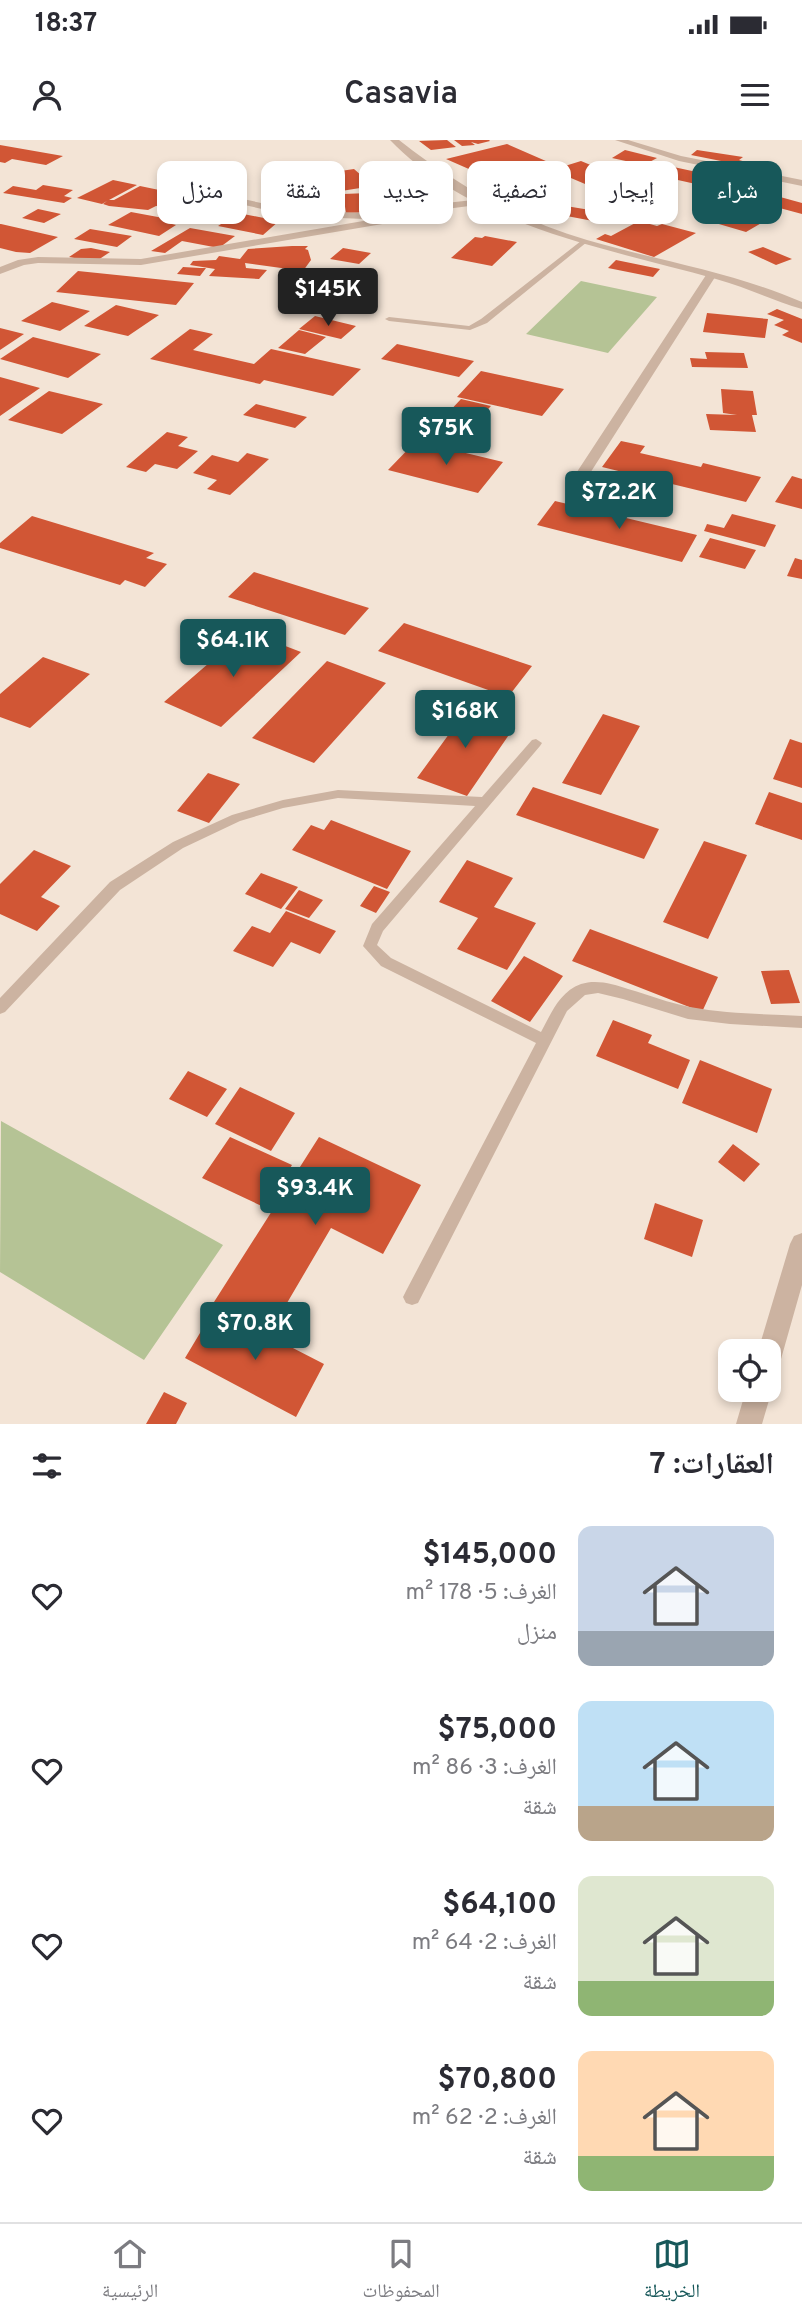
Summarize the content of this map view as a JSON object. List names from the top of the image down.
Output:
{
  "page": {
    "status": "18:37",
    "header": "Casavia",
    "chip": [
      "شراء",
      "إيجار",
      "تصفية",
      "جديد",
      "شقة",
      "منزل"
    ],
    "price": [
      "$145K",
      "$75K",
      "$72.2K",
      "$64.1K",
      "$168K",
      "$93.4K",
      "$70.8K"
    ],
    "heading": "العقارات: 7",
    "list": [
      {
        "name": "$145,000",
        "note": "الغرف: 5 · 178 m² · منزل"
      },
      {
        "name": "$75,000",
        "note": "الغرف: 3 · 86 m² · شقة"
      },
      {
        "name": "$64,100",
        "note": "الغرف: 2 · 64 m² · شقة"
      },
      {
        "name": "$70,800",
        "note": "الغرف: 2 · 62 m² · شقة"
      }
    ],
    "tabs": ["الخريطة", "المحفوظات", "الرئيسية"]
  }
}
